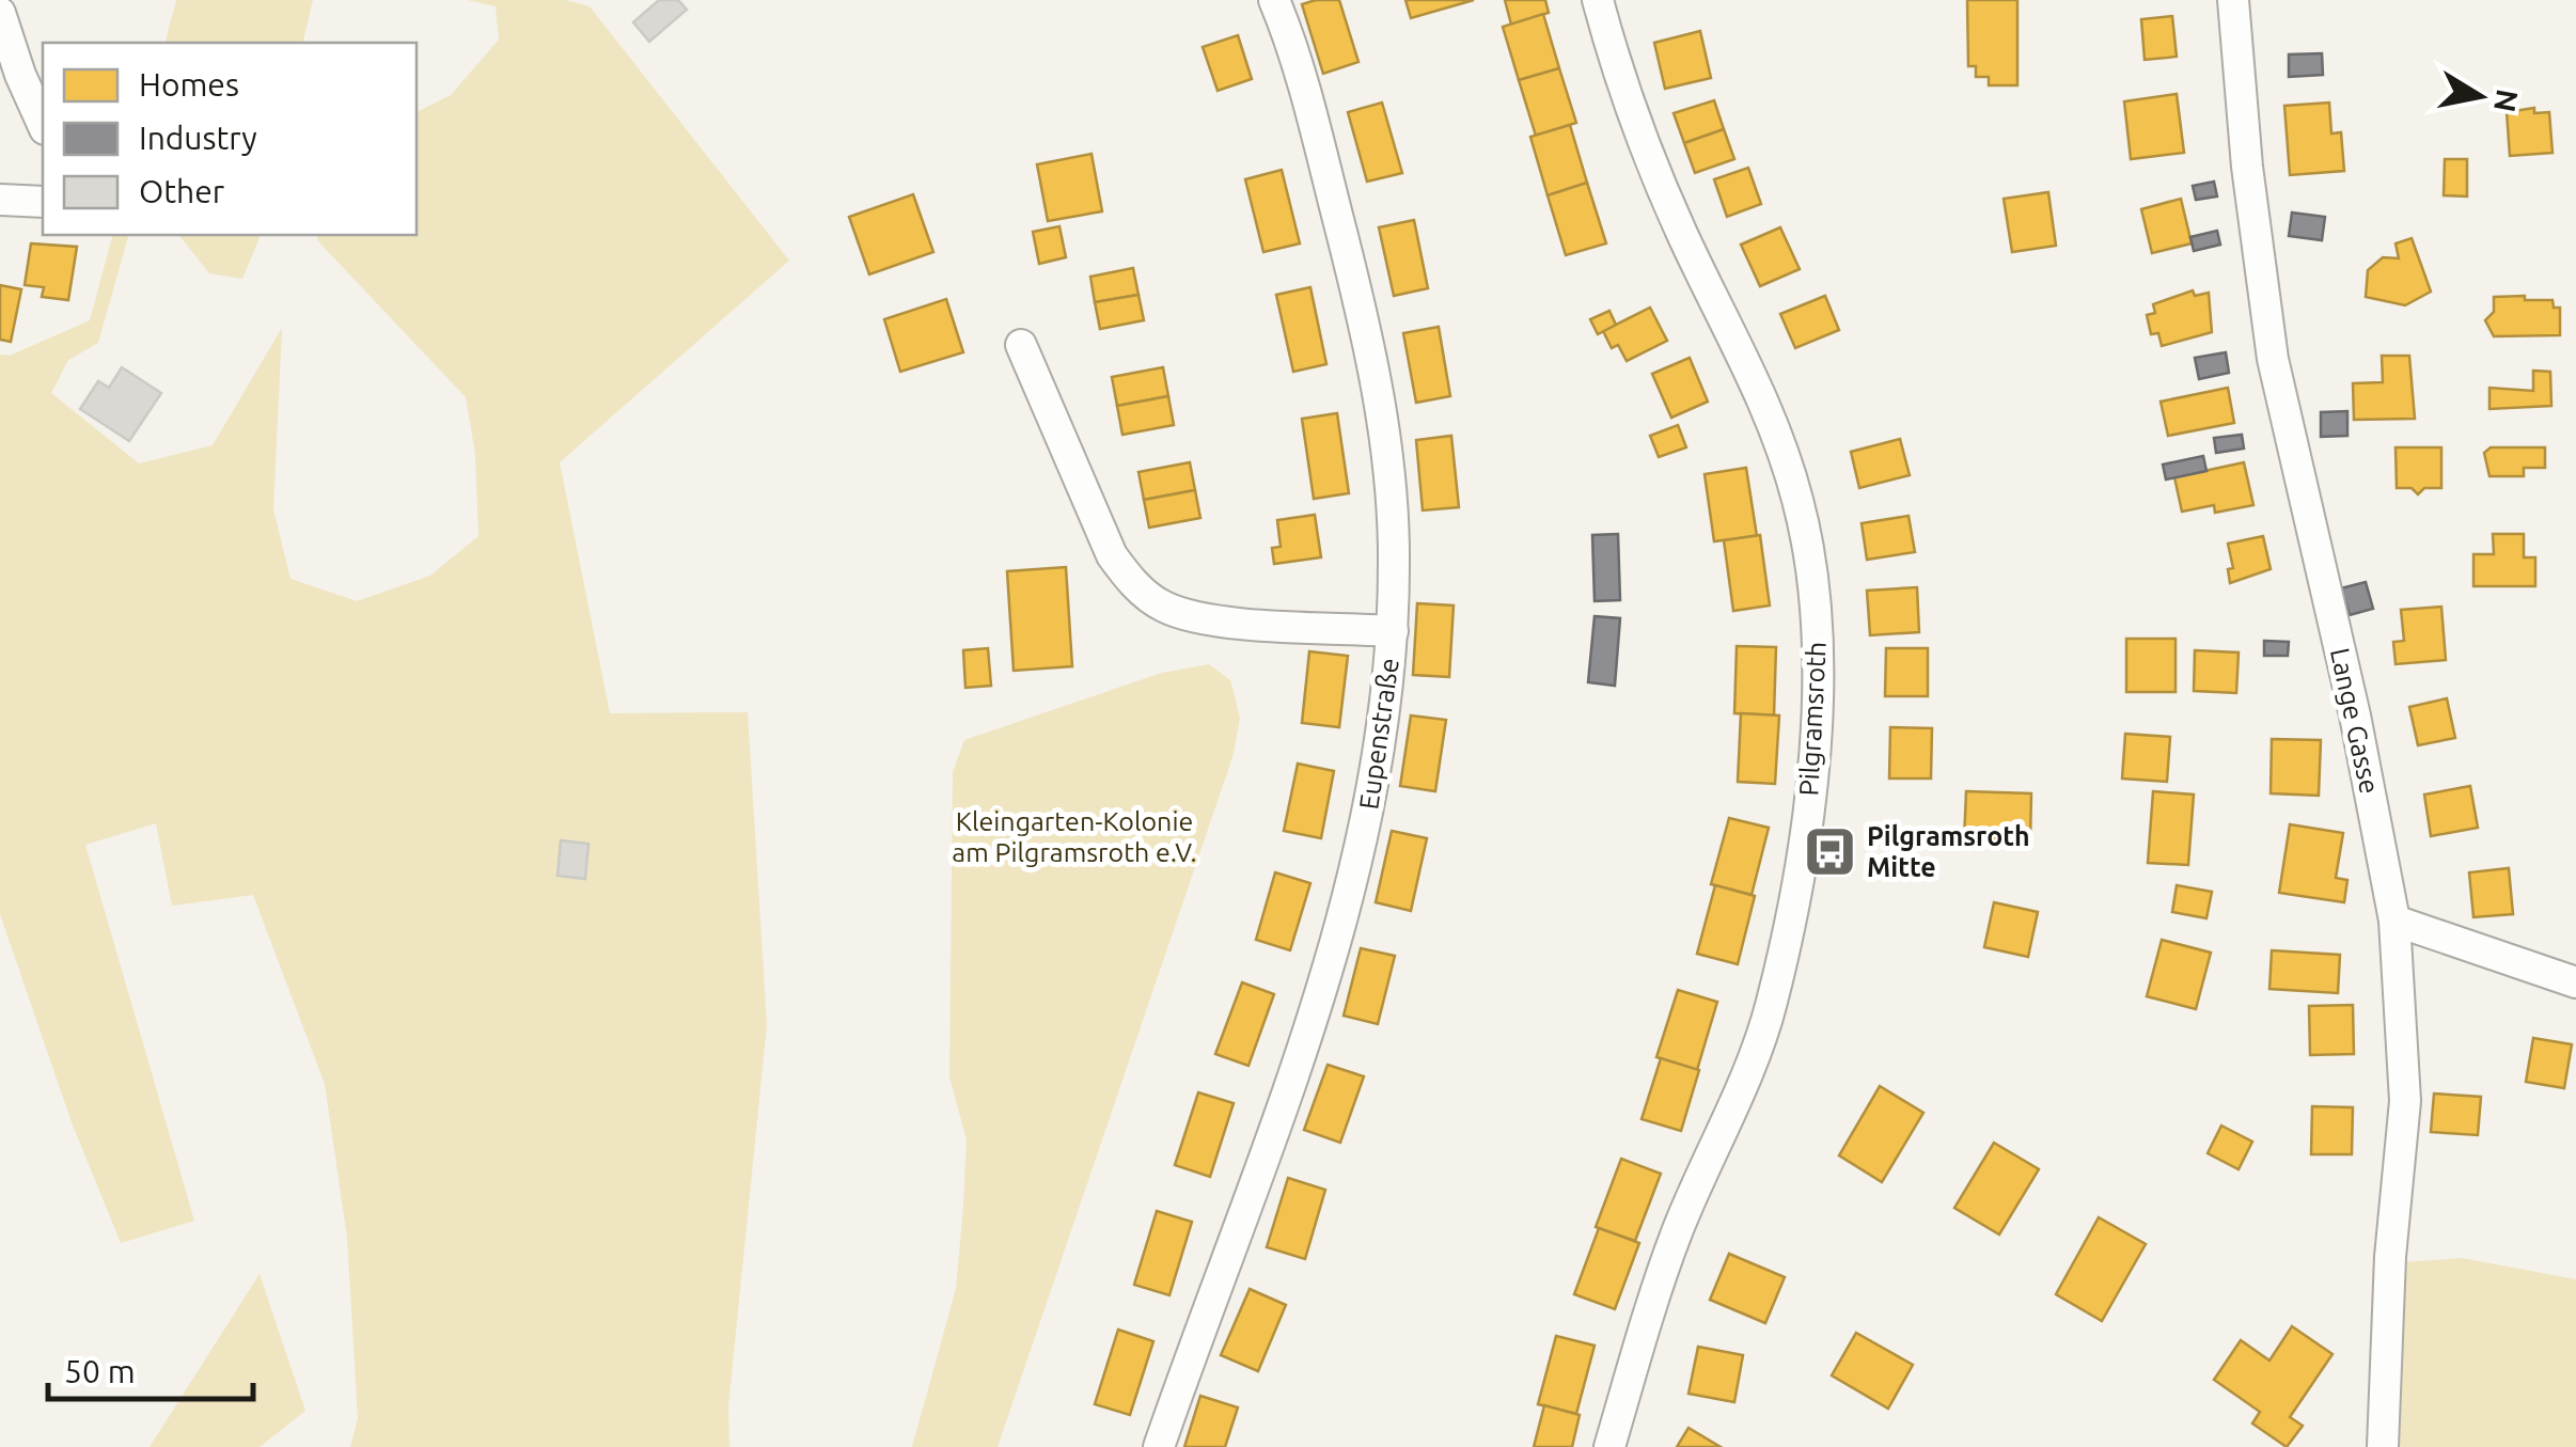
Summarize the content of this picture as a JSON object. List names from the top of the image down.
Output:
{
  "streets": {
    "street": ["Pilgramsroth", "Lange Gasse", "Eupenstraße"]
  },
  "parks": ["Kleingarten-Kolonie am Pilgramsroth e.V."],
  "places": {
    "bus stop": ["Pilgramsroth Mitte"]
  },
  "legend": ["Homes", "Industry", "Other"],
  "scale_bar": "50 m",
  "north": "right"
}
